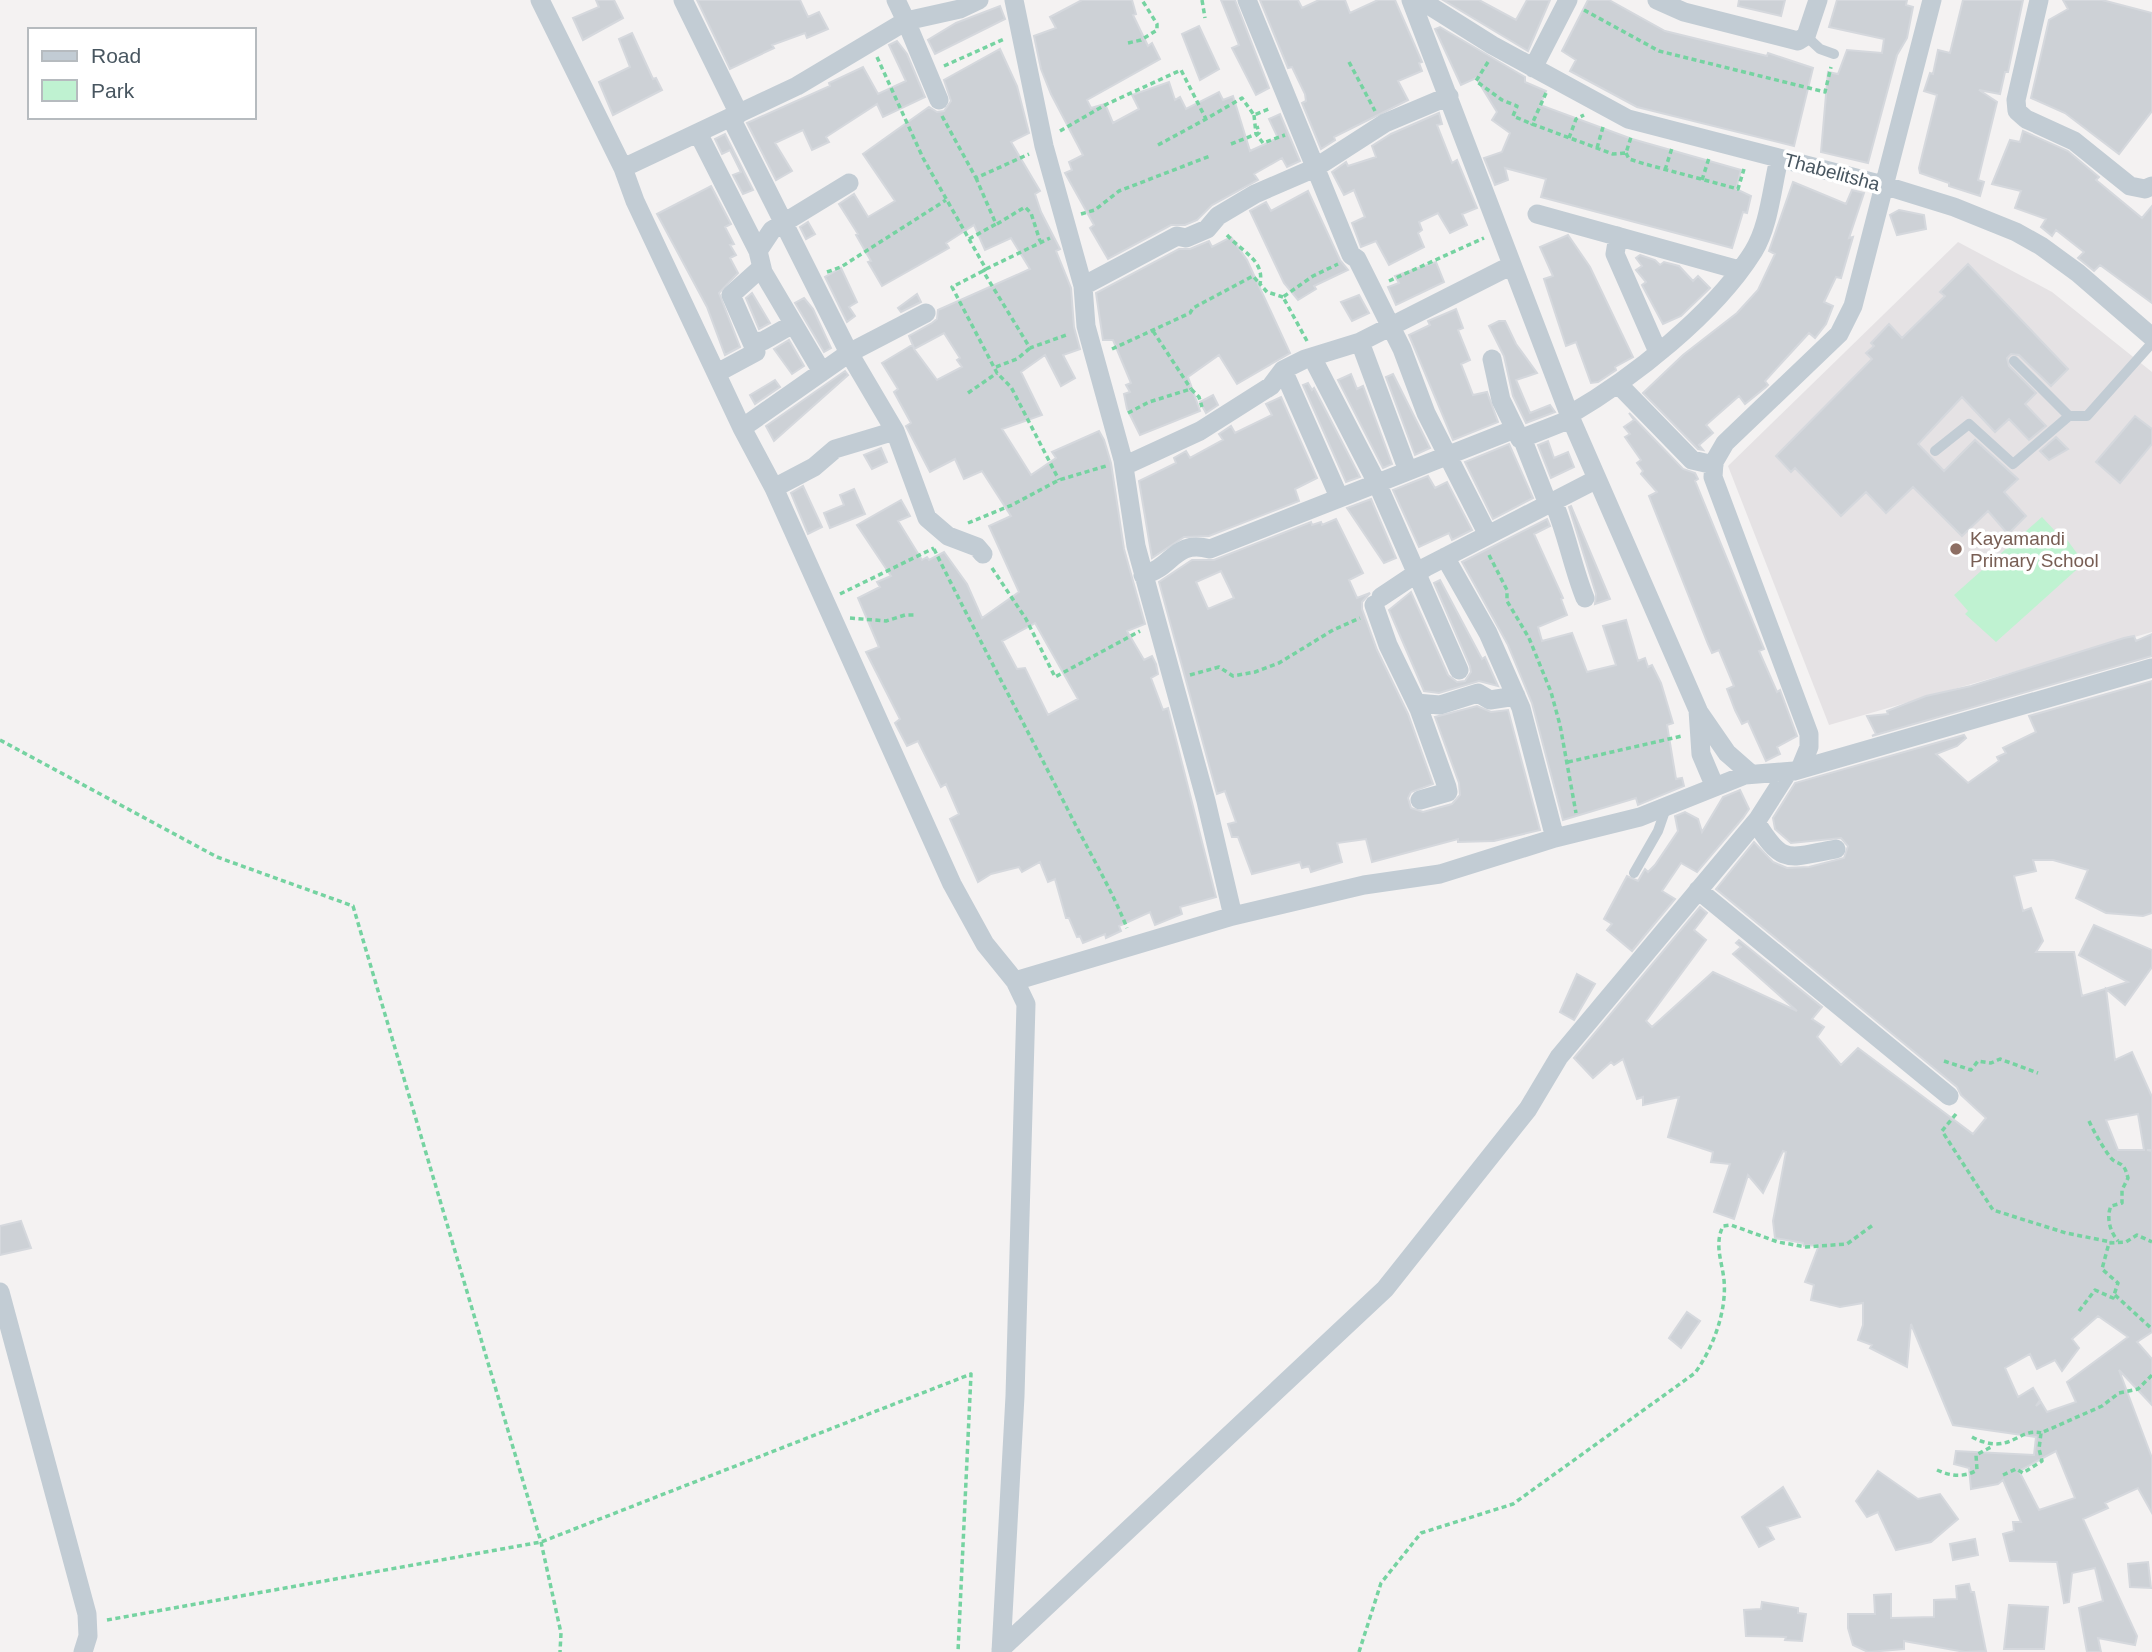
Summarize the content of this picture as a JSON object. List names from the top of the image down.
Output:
{
  "streets": {
    "street": ["Thabelitsha"]
  },
  "places": ["Kayamandi Primary School"],
  "legend": ["Road", "Park"]
}
